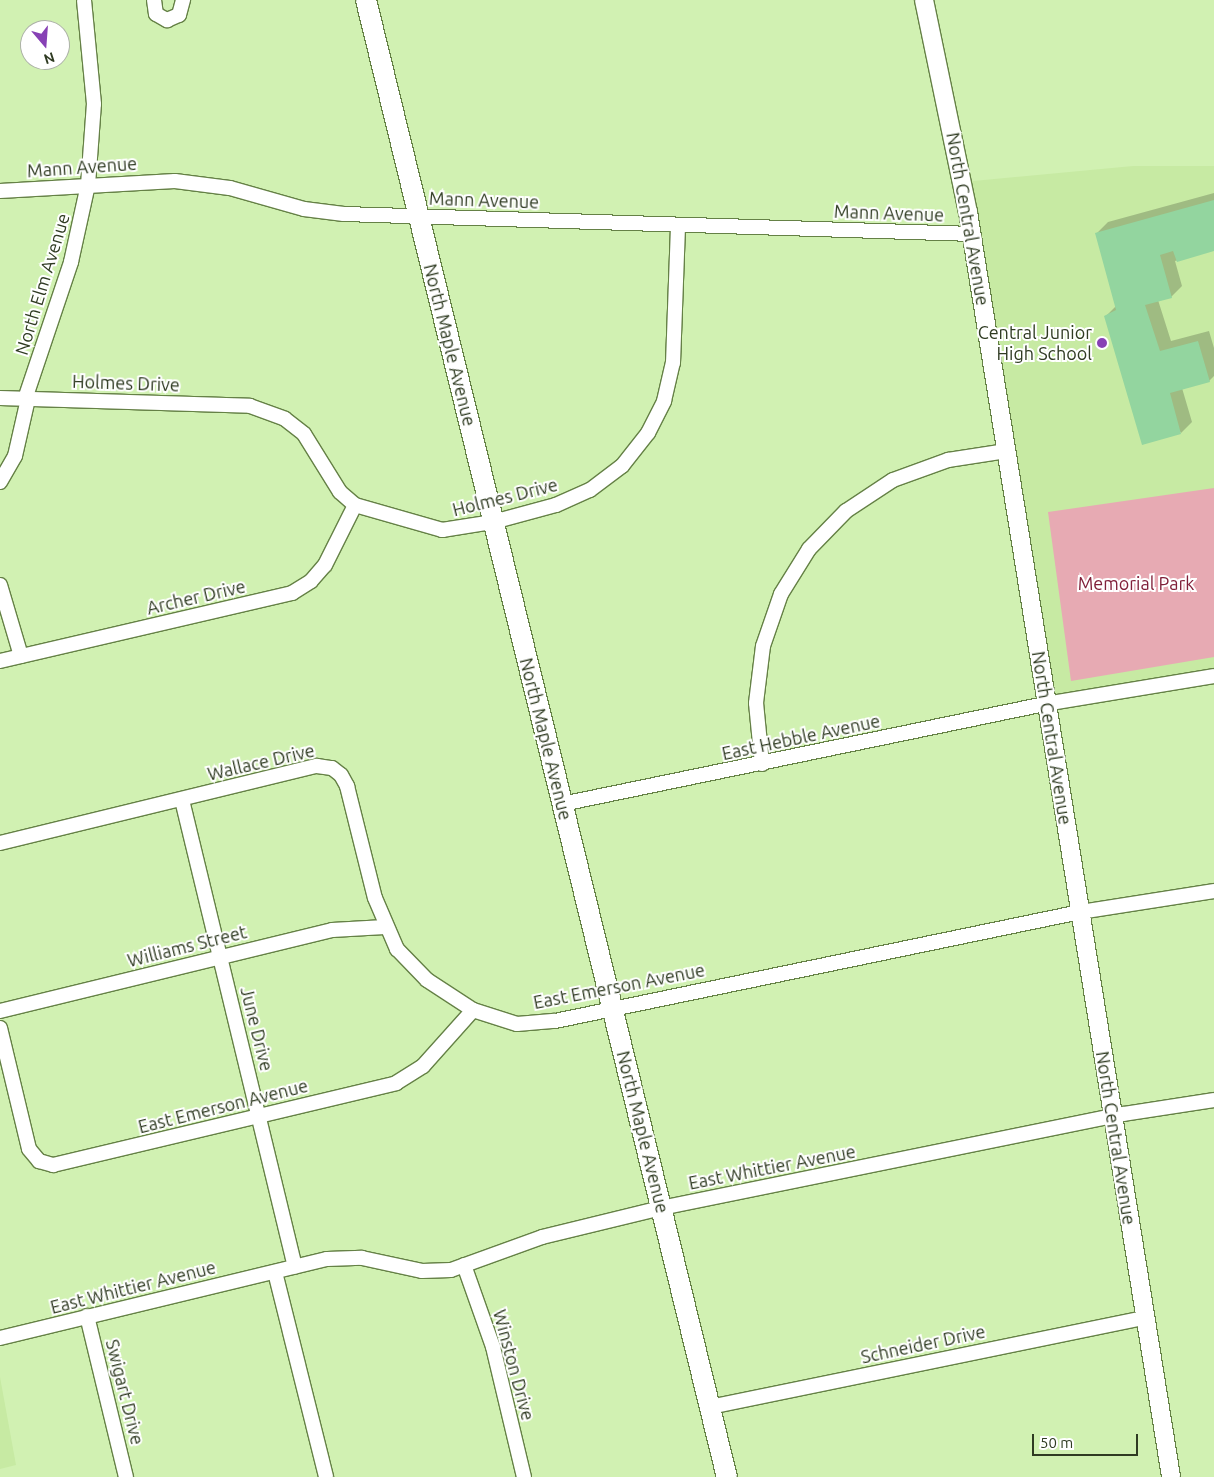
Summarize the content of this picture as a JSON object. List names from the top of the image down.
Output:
{
  "streets": {
    "main road": ["North Maple Avenue"],
    "street": [
      "Mann Avenue",
      "North Central Avenue",
      "North Elm Avenue",
      "Holmes Drive",
      "Archer Drive",
      "East Hebble Avenue",
      "Wallace Drive",
      "Williams Street",
      "East Emerson Avenue",
      "June Drive",
      "East Whittier Avenue",
      "Schneider Drive",
      "Winston Drive",
      "Swigart Drive"
    ]
  },
  "crossings": [
    ["Mann Avenue", "North Central Avenue"],
    ["Mann Avenue", "North Elm Avenue"],
    ["Mann Avenue", "North Maple Avenue"],
    ["Mann Avenue", "Holmes Drive"],
    ["North Central Avenue", "East Hebble Avenue"],
    ["North Central Avenue", "East Emerson Avenue"],
    ["North Central Avenue", "East Whittier Avenue"],
    ["North Central Avenue", "Schneider Drive"],
    ["North Elm Avenue", "Holmes Drive"],
    ["North Maple Avenue", "Holmes Drive"],
    ["North Maple Avenue", "East Hebble Avenue"],
    ["North Maple Avenue", "East Emerson Avenue"],
    ["North Maple Avenue", "East Whittier Avenue"],
    ["North Maple Avenue", "Schneider Drive"],
    ["Holmes Drive", "Archer Drive"],
    ["Wallace Drive", "Williams Street"],
    ["Wallace Drive", "East Emerson Avenue"],
    ["Wallace Drive", "June Drive"],
    ["Williams Street", "June Drive"],
    ["East Emerson Avenue", "June Drive"],
    ["June Drive", "East Whittier Avenue"],
    ["East Whittier Avenue", "Winston Drive"],
    ["East Whittier Avenue", "Swigart Drive"]
  ],
  "parks": ["Memorial Park"],
  "places": ["Central Junior High School"],
  "scale_bar": "50 m",
  "north": "bottom"
}
